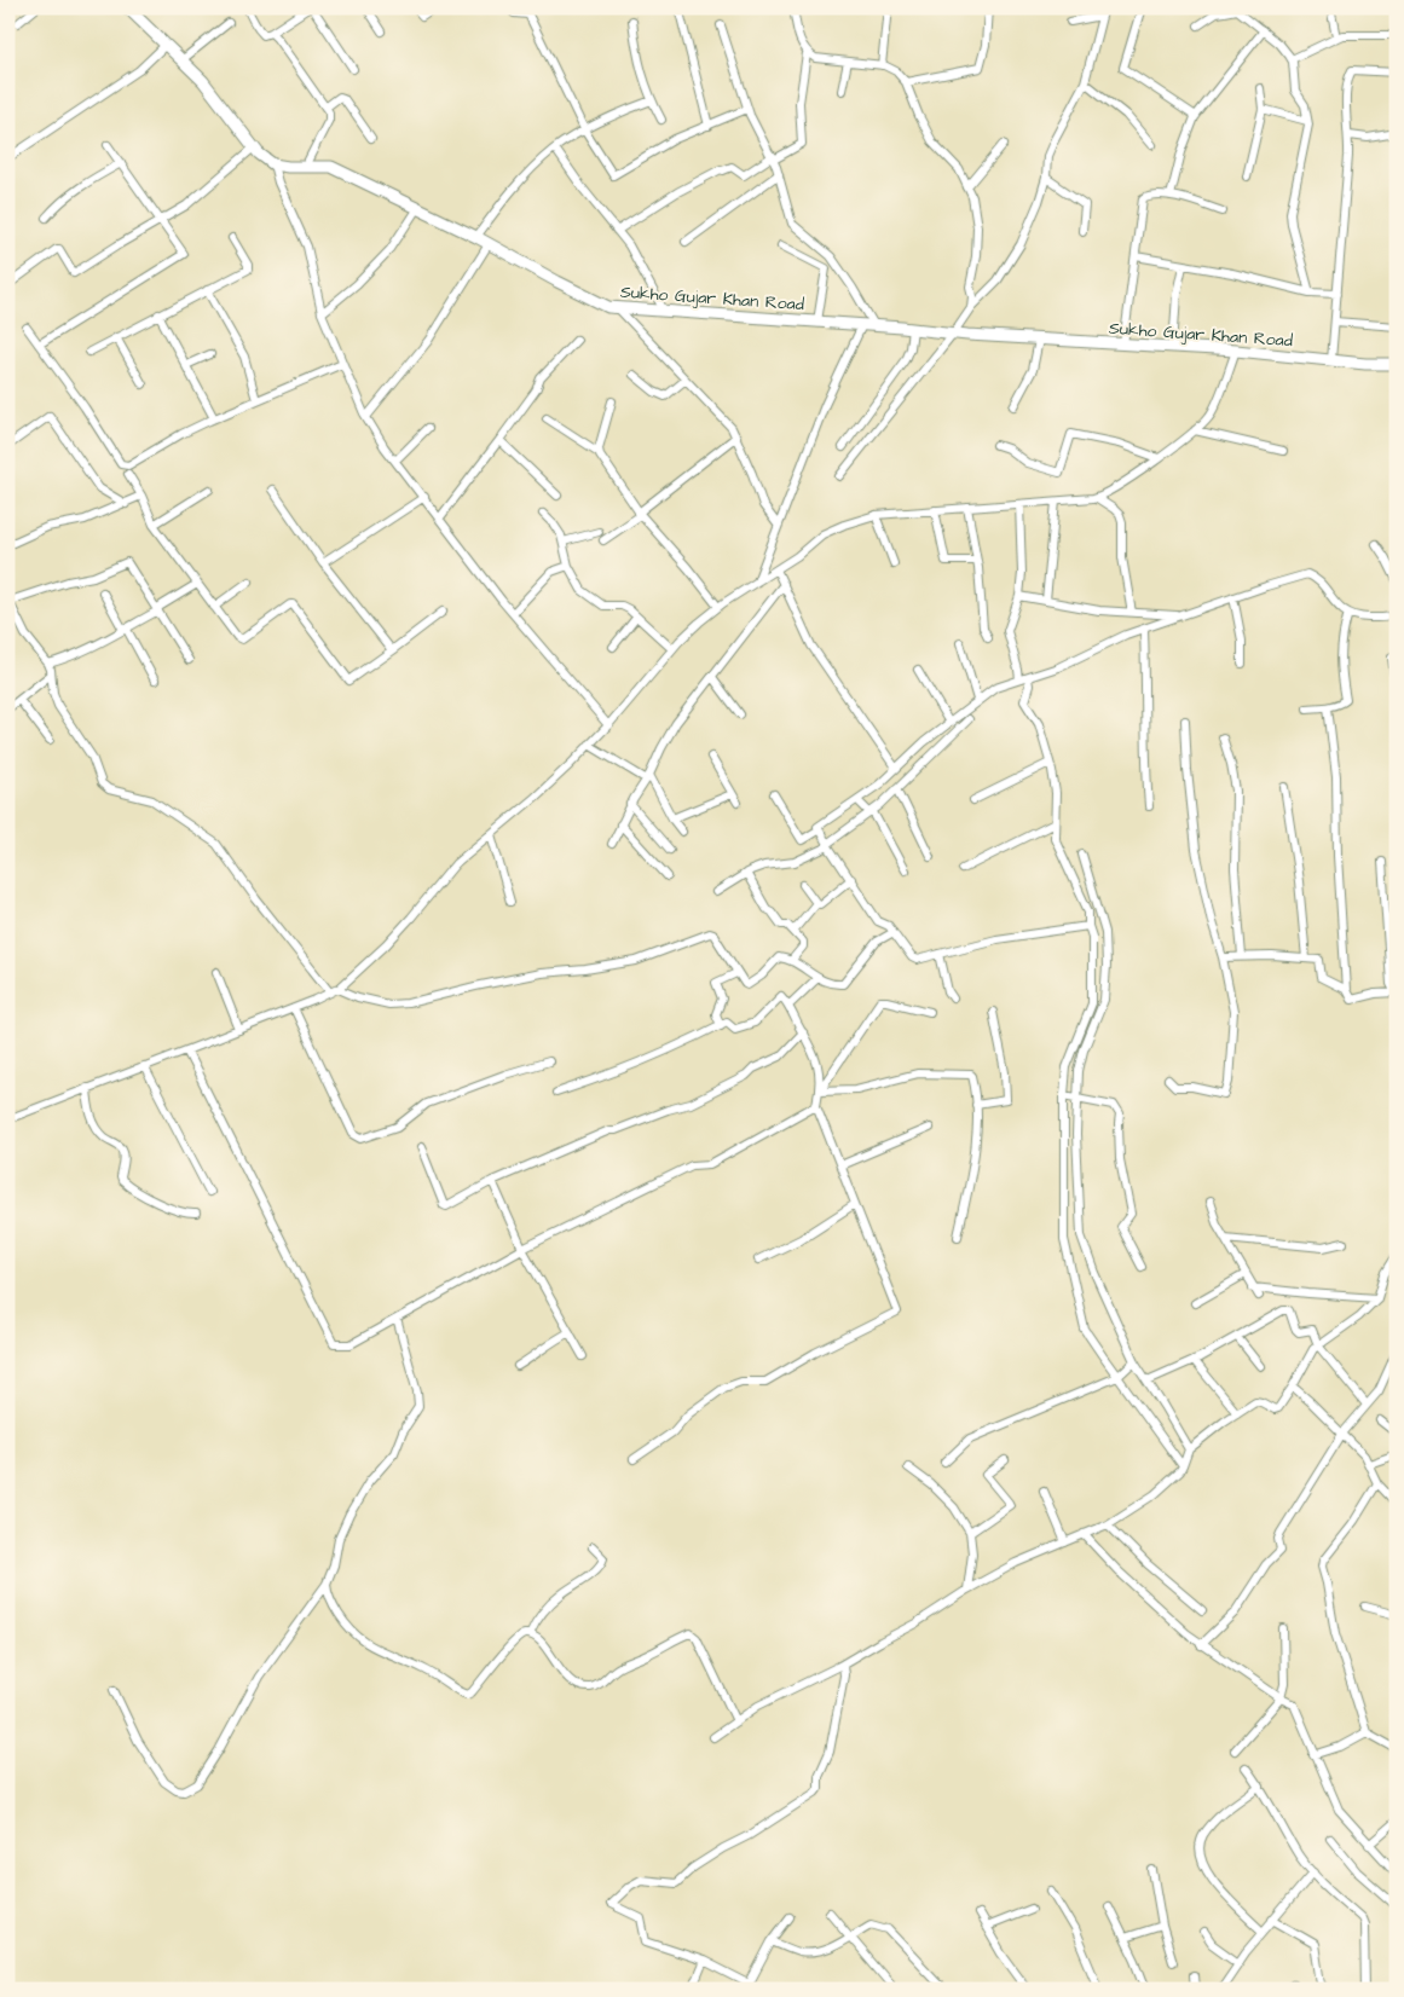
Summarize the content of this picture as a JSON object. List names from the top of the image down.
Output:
{
  "streets": {
    "main road": ["Sukho Gujar Khan Road"]
  }
}
